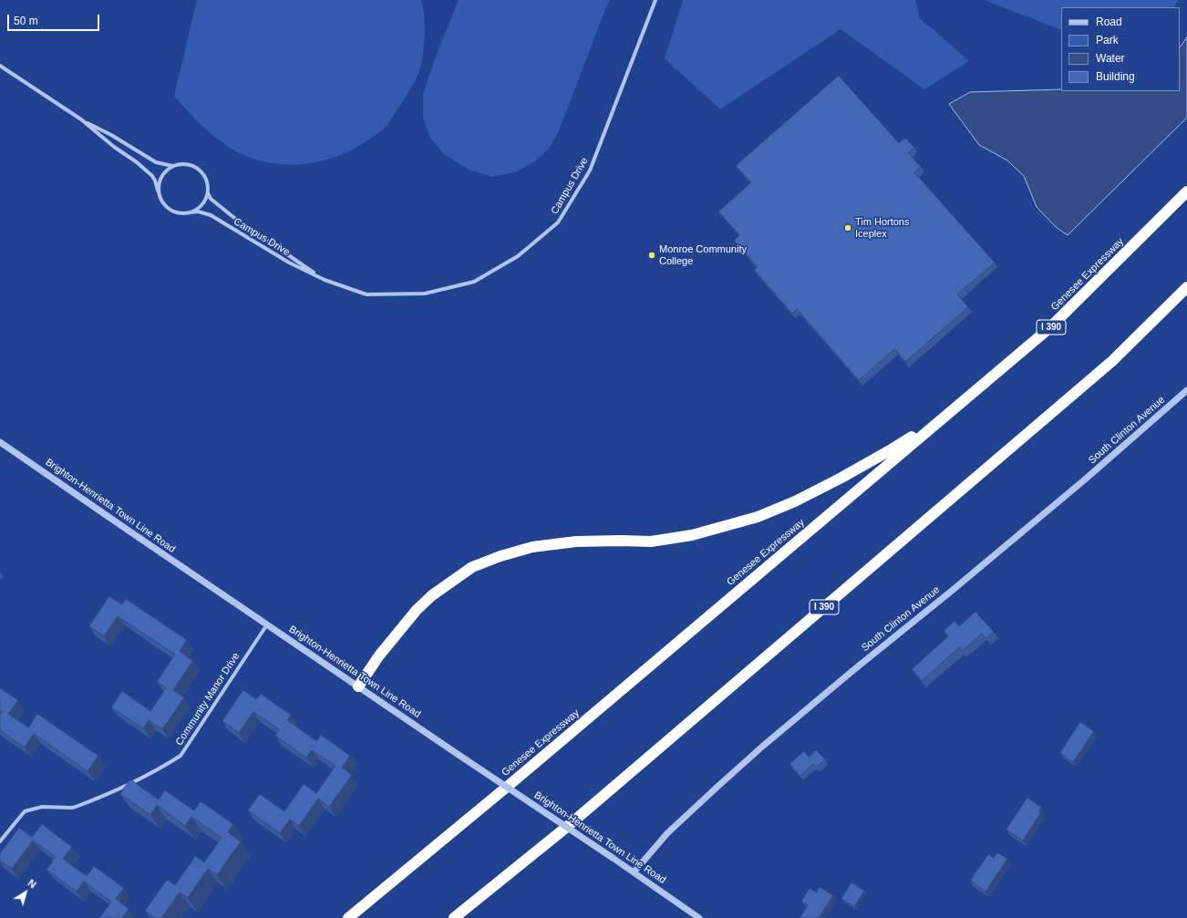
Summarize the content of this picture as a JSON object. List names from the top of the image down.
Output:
{
  "streets": {
    "highway": ["Genesee Expressway", "I 390"],
    "street": [
      "Campus Drive",
      "South Clinton Avenue",
      "Brighton-Henrietta Town Line Road",
      "Community Manor Drive"
    ]
  },
  "crossings": [
    ["South Clinton Avenue", "Brighton-Henrietta Town Line Road"],
    ["Brighton-Henrietta Town Line Road", "Community Manor Drive"]
  ],
  "places": ["Tim Hortons Iceplex", "Monroe Community College"],
  "legend": [
    "Road",
    "Park",
    "Water",
    "Building"
  ],
  "scale_bar": "50 m",
  "north": "top right"
}
